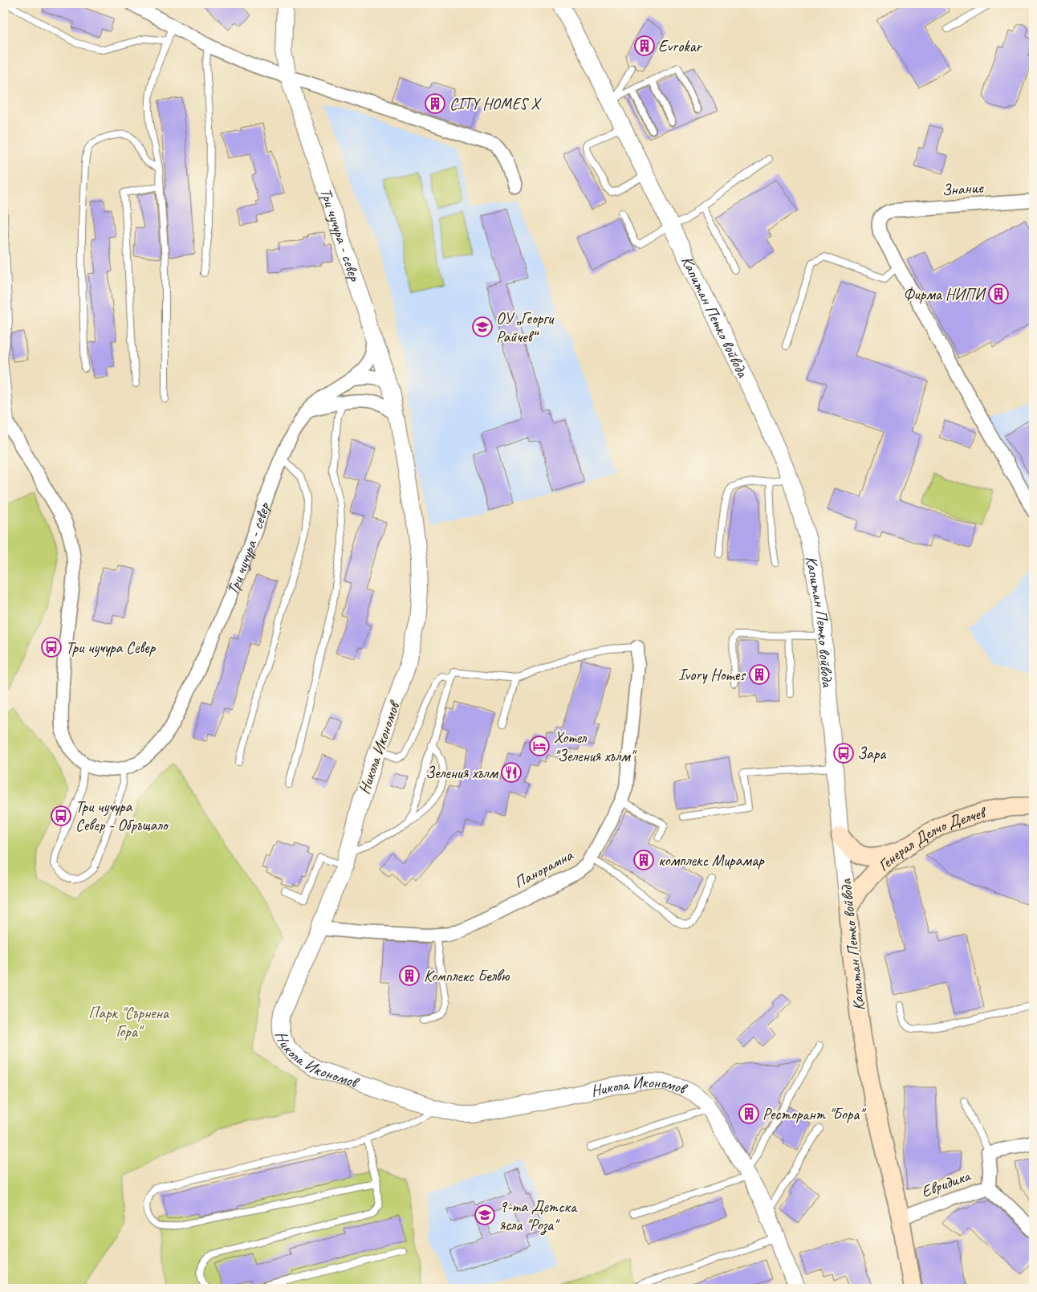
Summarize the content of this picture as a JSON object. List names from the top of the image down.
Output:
{
  "streets": {
    "main road": ["Капитан Петко войвода", "Генерал Делчо Делчев"],
    "street": [
      "Знание",
      "Три чучура - север",
      "Никола Икономов",
      "Панорамна",
      "Евридика"
    ]
  },
  "crossings": [
    ["Три чучура - север", "Никола Икономов"],
    ["Капитан Петко войвода", "Генерал Делчо Делчев"],
    ["Капитан Петко войвода", "Евридика"],
    ["Никола Икономов", "Панорамна"]
  ],
  "parks": ["Парк \"Сърнена Гора\""],
  "places": {
    "building": [
      "Evrokar",
      "CITY HOMES X",
      "Фирма НИПИ",
      "Ivory Homes",
      "комплекс Мирамар",
      "Комплекс Белвю",
      "Ресторант \"Бора\""
    ],
    "school or university": ["ОУ „Георги Райчев“", "9-та Детска ясла \"Роза\""],
    "bus stop": ["Три чучура Север", "Зара", "Три чучура Север - Обръщало"],
    "hotel": ["Хотел \"Зеления хълм\""],
    "restaurant": ["Зеления хълм"]
  }
}
